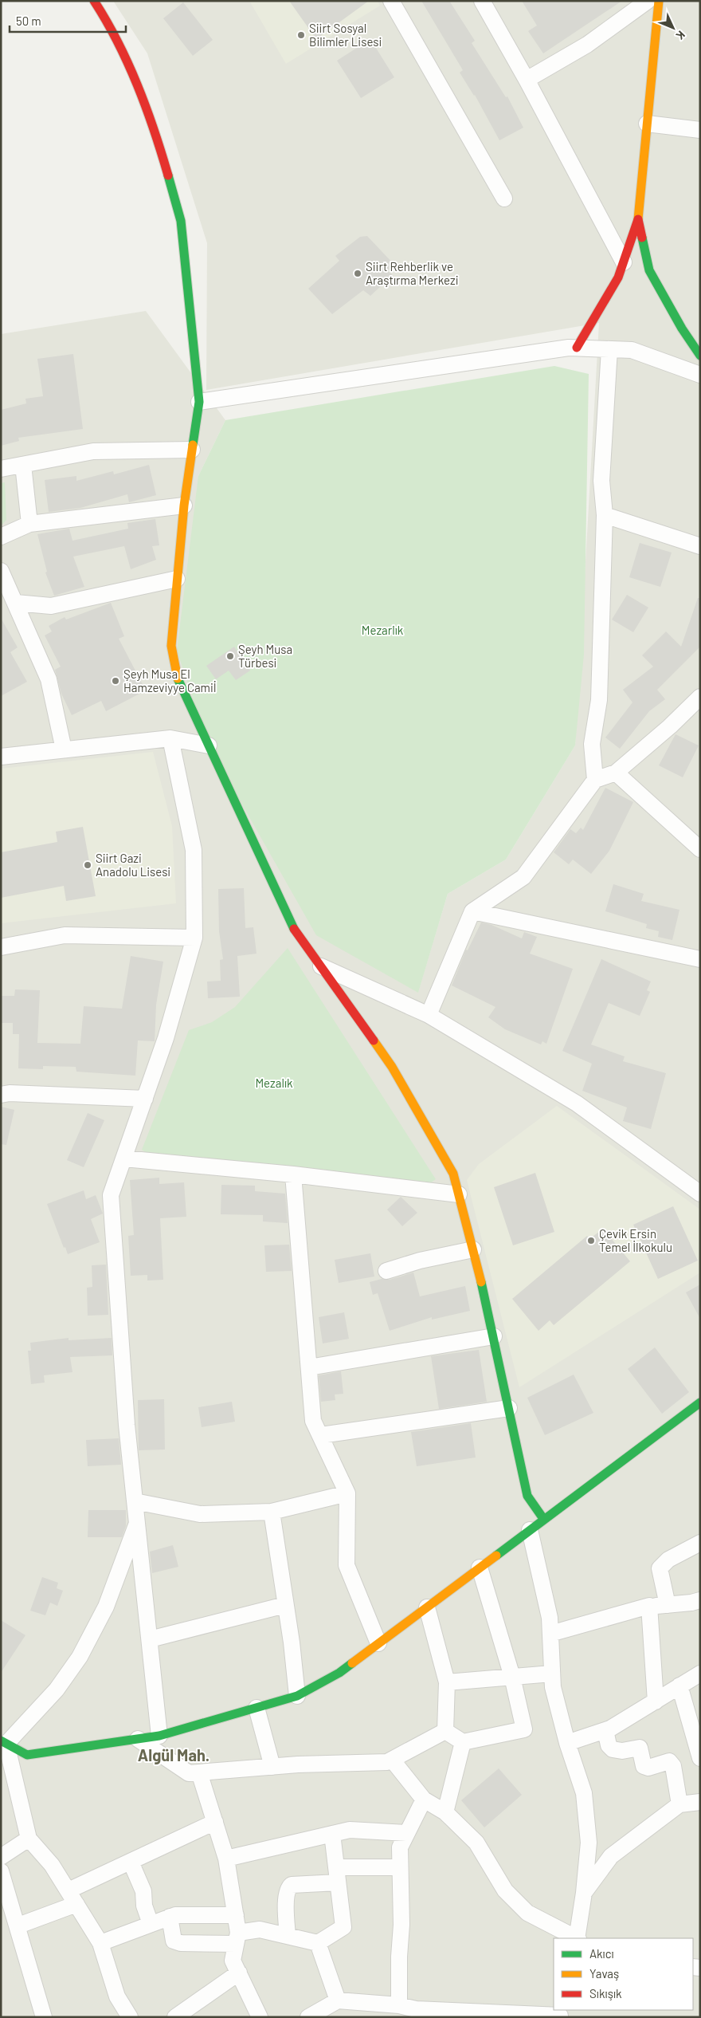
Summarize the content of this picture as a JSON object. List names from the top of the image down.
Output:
{
  "districts": ["Algül Mah."],
  "parks": ["Mezarlık", "Mezalık"],
  "places": [
    "Siirt Sosyal Bilimler Lisesi",
    "Siirt Rehberlik ve Araştırma Merkezi",
    "Şeyh Musa Türbesi",
    "Şeyh Musa El Hamzeviyye Camiİ",
    "Siirt Gazi Anadolu Lisesi",
    "Çevik Ersin Temel İlkokulu"
  ],
  "legend": ["Akıcı", "Yavaş", "Sıkışık"],
  "scale_bar": "50 m",
  "north": "bottom right"
}
